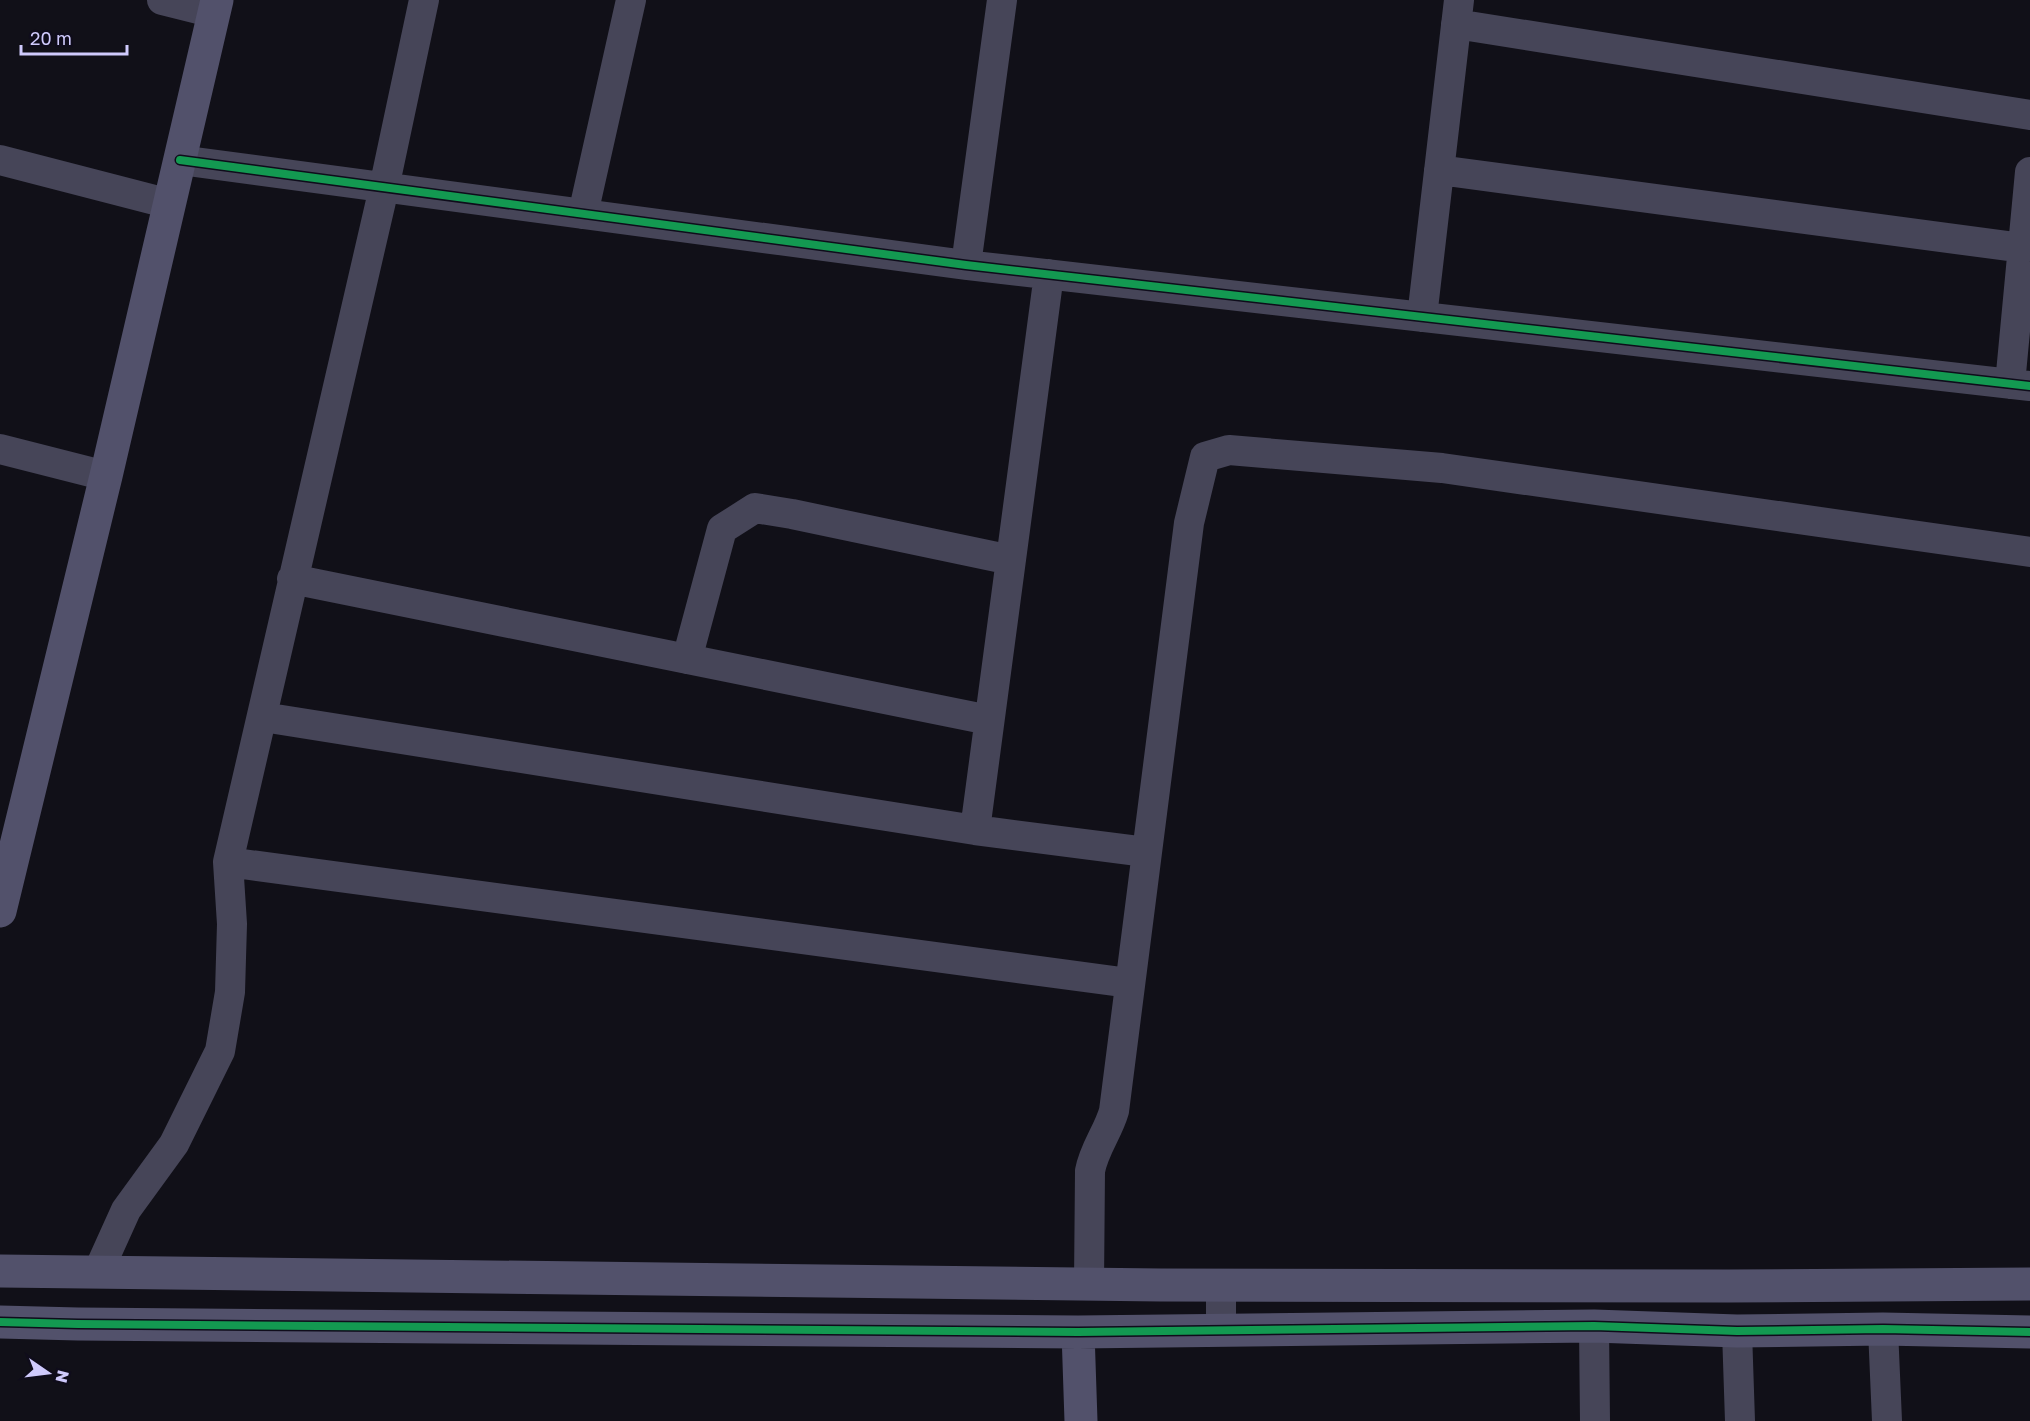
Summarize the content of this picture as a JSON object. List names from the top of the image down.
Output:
{
  "scale_bar": "20 m",
  "north": "right"
}
